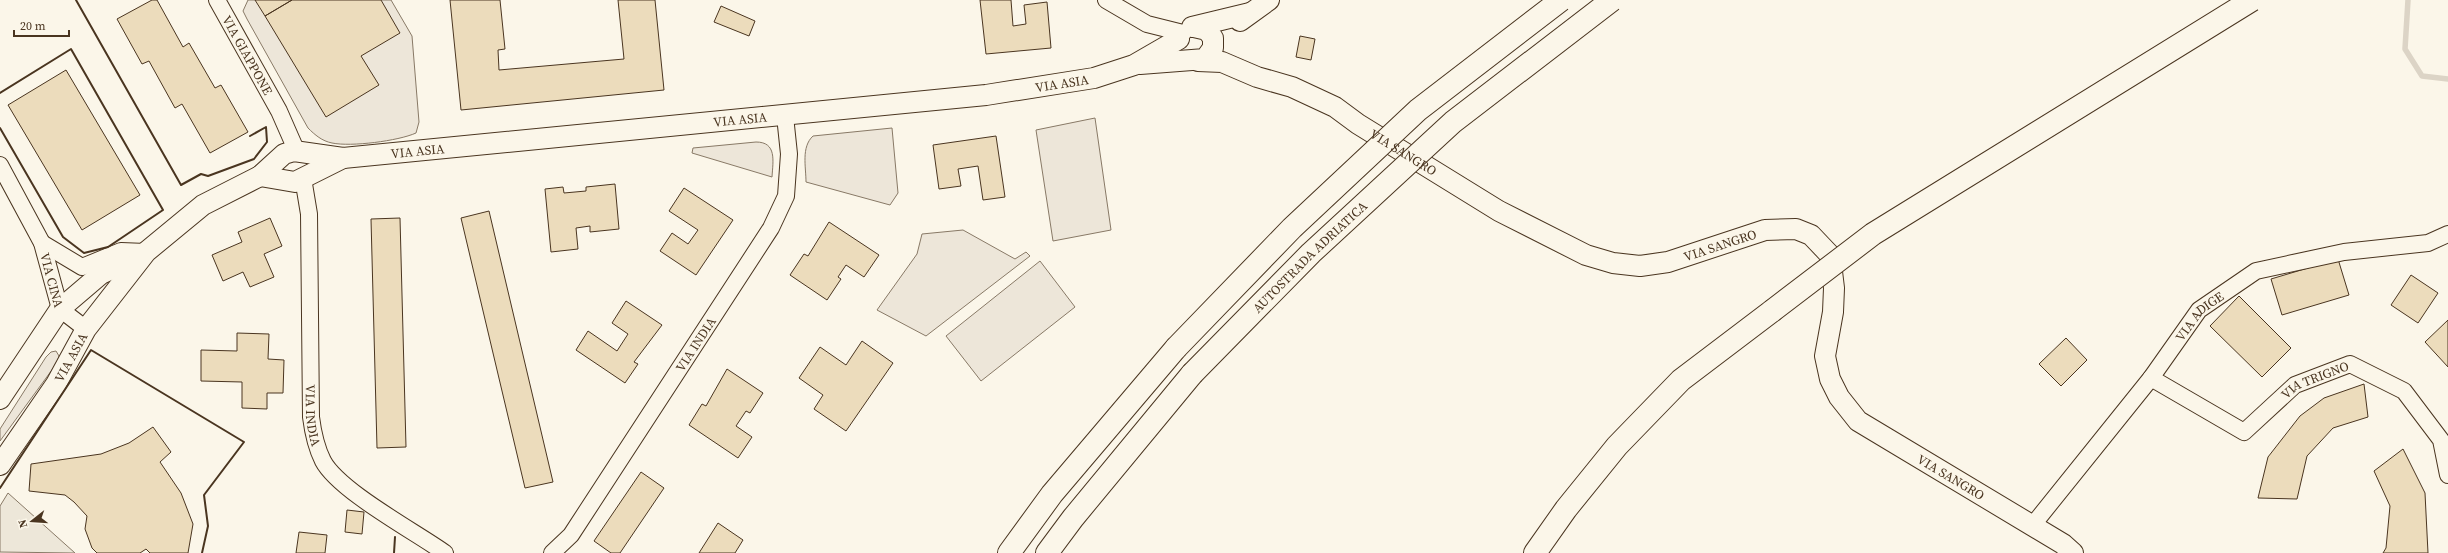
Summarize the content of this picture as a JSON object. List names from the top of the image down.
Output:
{
  "streets": {
    "highway": ["AUTOSTRADA ADRIATICA"],
    "street": [
      "VIA GIAPPONE",
      "VIA ASIA",
      "VIA SANGRO",
      "VIA CINA",
      "VIA ADIGE",
      "VIA INDIA",
      "VIA TRIGNO"
    ]
  },
  "crossings": [
    ["VIA GIAPPONE", "VIA ASIA"],
    ["VIA ASIA", "VIA SANGRO"],
    ["VIA ASIA", "VIA CINA"],
    ["VIA ASIA", "VIA INDIA"],
    ["VIA SANGRO", "VIA ADIGE"],
    ["VIA ADIGE", "VIA TRIGNO"]
  ],
  "scale_bar": "20 m",
  "north": "left"
}
